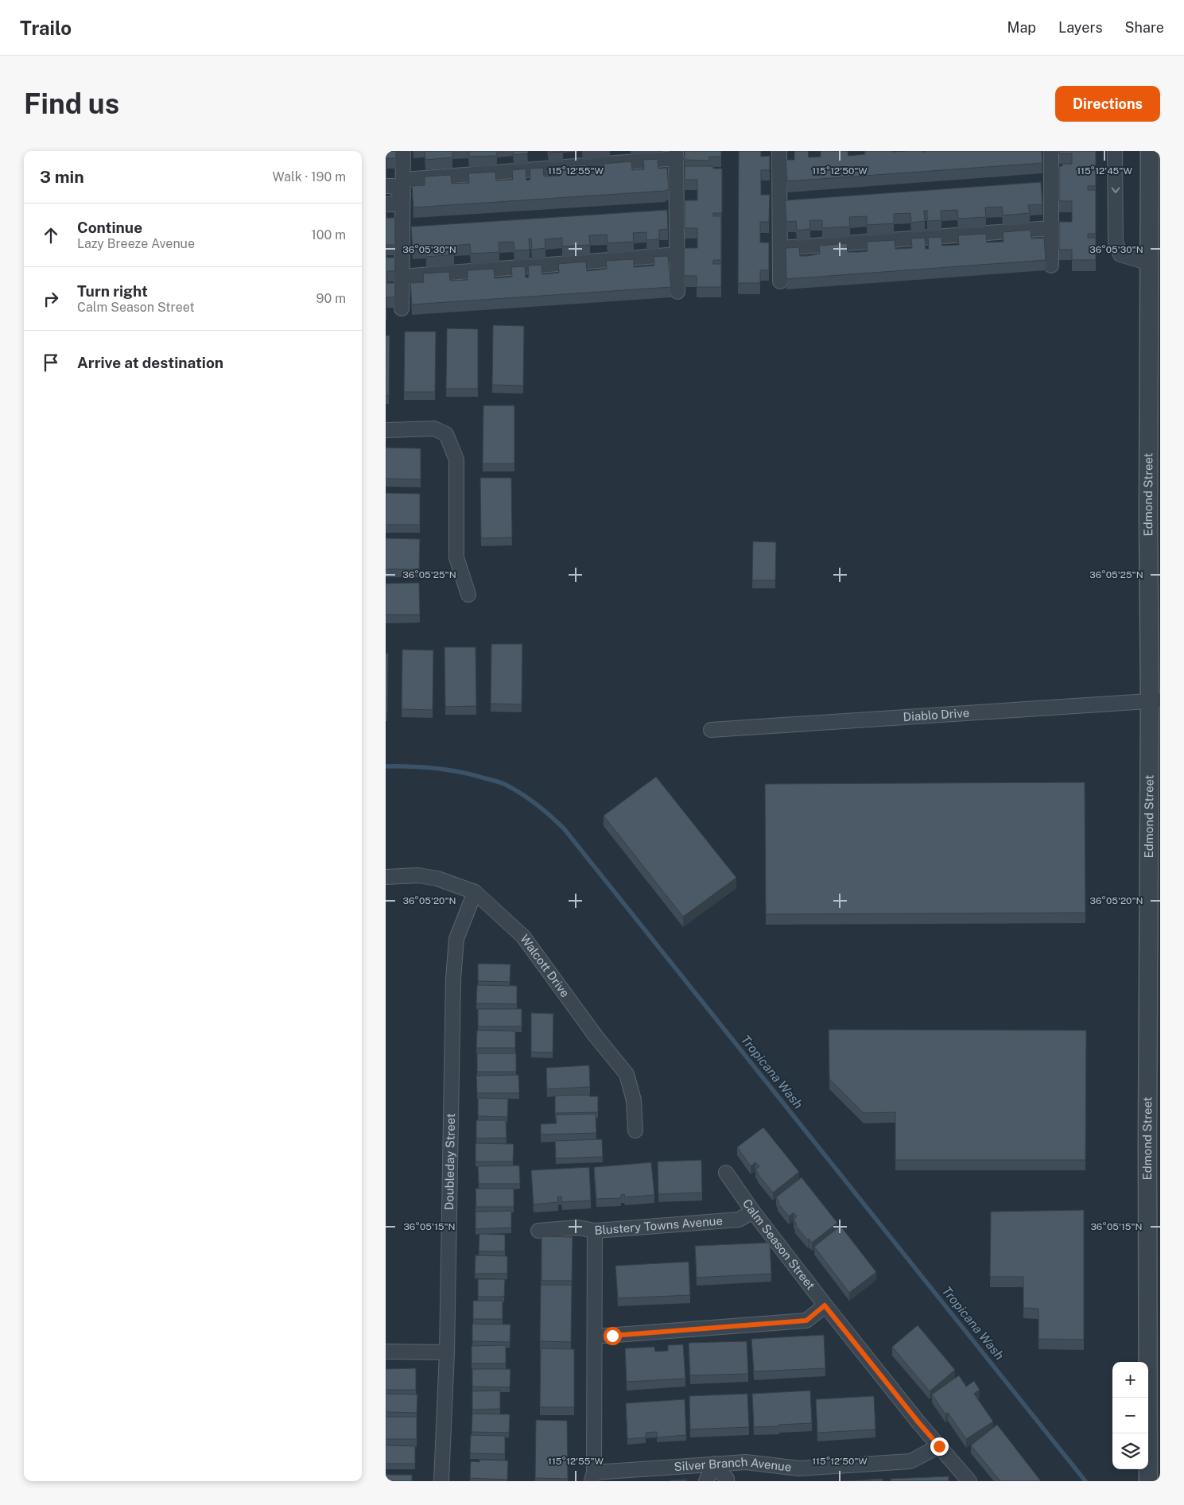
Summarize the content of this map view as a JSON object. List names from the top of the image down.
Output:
{
  "streets": {
    "street": [
      "Edmond Street",
      "Diablo Drive",
      "Walcott Drive",
      "Doubleday Street",
      "Blustery Towns Avenue",
      "Calm Season Street",
      "Silver Branch Avenue"
    ]
  },
  "crossings": [
    ["Edmond Street", "Diablo Drive"],
    ["Walcott Drive", "Doubleday Street"],
    ["Blustery Towns Avenue", "Calm Season Street"],
    ["Calm Season Street", "Silver Branch Avenue"]
  ],
  "water": ["Tropicana Wash"],
  "page": {
    "header": "Trailo",
    "nav": ["Map", "Layers", "Share"],
    "buttons": "Directions",
    "title": "Find us",
    "heading": ["3 min", "Walk · 190 m"],
    "list": [
      ["Continue", "Lazy Breeze Avenue", "100 m"],
      ["Turn right", "Calm Season Street", "90 m"],
      "Arrive at destination"
    ],
    "map_buttons": ["+", "−"]
  },
  "coordinates": [
    "115°12'55\"W",
    "115°12'50\"W",
    "115°12'45\"W",
    "36°05'30\"N",
    "36°05'25\"N",
    "36°05'20\"N",
    "36°05'15\"N"
  ]
}
